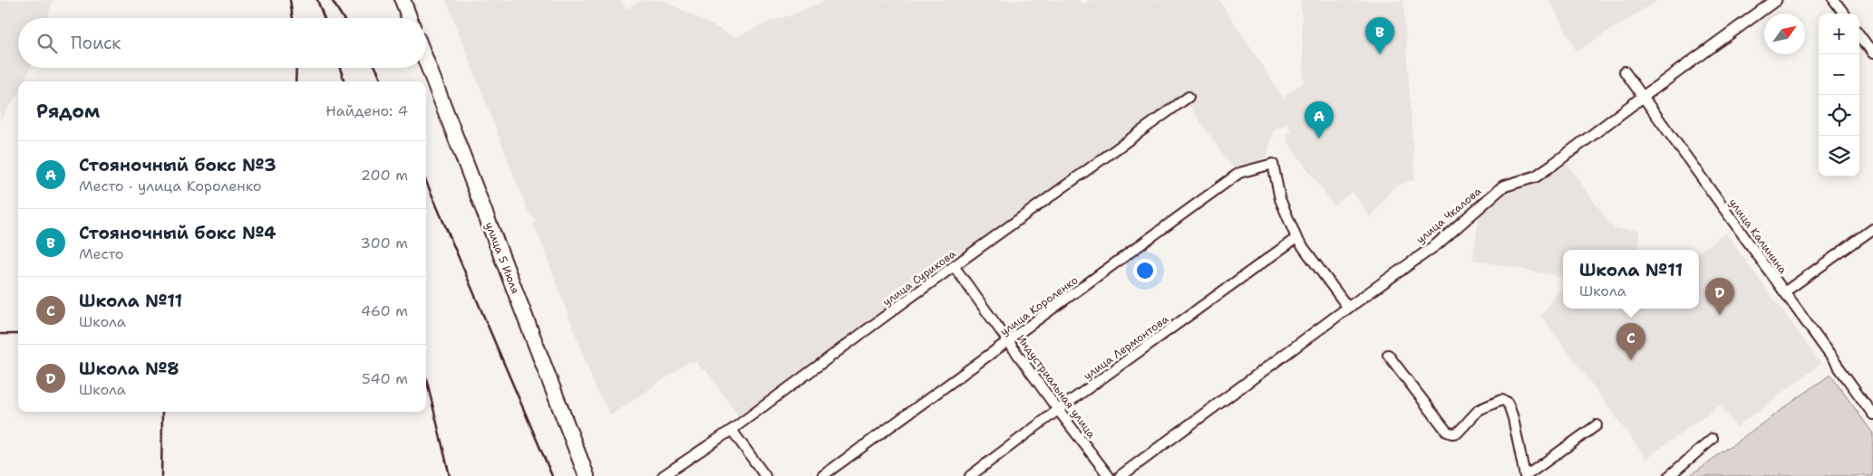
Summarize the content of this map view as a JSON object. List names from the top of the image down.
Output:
{
  "streets": {
    "highway": ["улица 5 Июля"],
    "street": [
      "улица Чкалова",
      "улица Калинина",
      "улица Сурикова",
      "улица Короленко",
      "улица Лермонтова",
      "Индустриальная улица"
    ]
  },
  "crossings": [
    ["улица Чкалова", "улица Калинина"],
    ["улица Сурикова", "Индустриальная улица"],
    ["улица Короленко", "улица Лермонтова"],
    ["улица Короленко", "Индустриальная улица"],
    ["улица Лермонтова", "Индустриальная улица"]
  ],
  "north": "top right",
  "page": {
    "map_buttons": ["+", "−"],
    "pins": [
      "B",
      "A",
      "D",
      "C"
    ],
    "search": "Поиск",
    "heading": ["Рядом", "Найдено: 4"],
    "list": [
      {
        "mark": "A",
        "name": "Стояночный бокс №3",
        "note": "Место · улица Короленко",
        "value": "200 m"
      },
      {
        "mark": "B",
        "name": "Стояночный бокс №4",
        "note": "Место",
        "value": "300 m"
      },
      {
        "mark": "C",
        "name": "Школа №11",
        "note": "Школа",
        "value": "460 m"
      },
      {
        "mark": "D",
        "name": "Школа №8",
        "note": "Школа",
        "value": "540 m"
      }
    ],
    "popup": ["Школа №11", "Школа"]
  }
}
